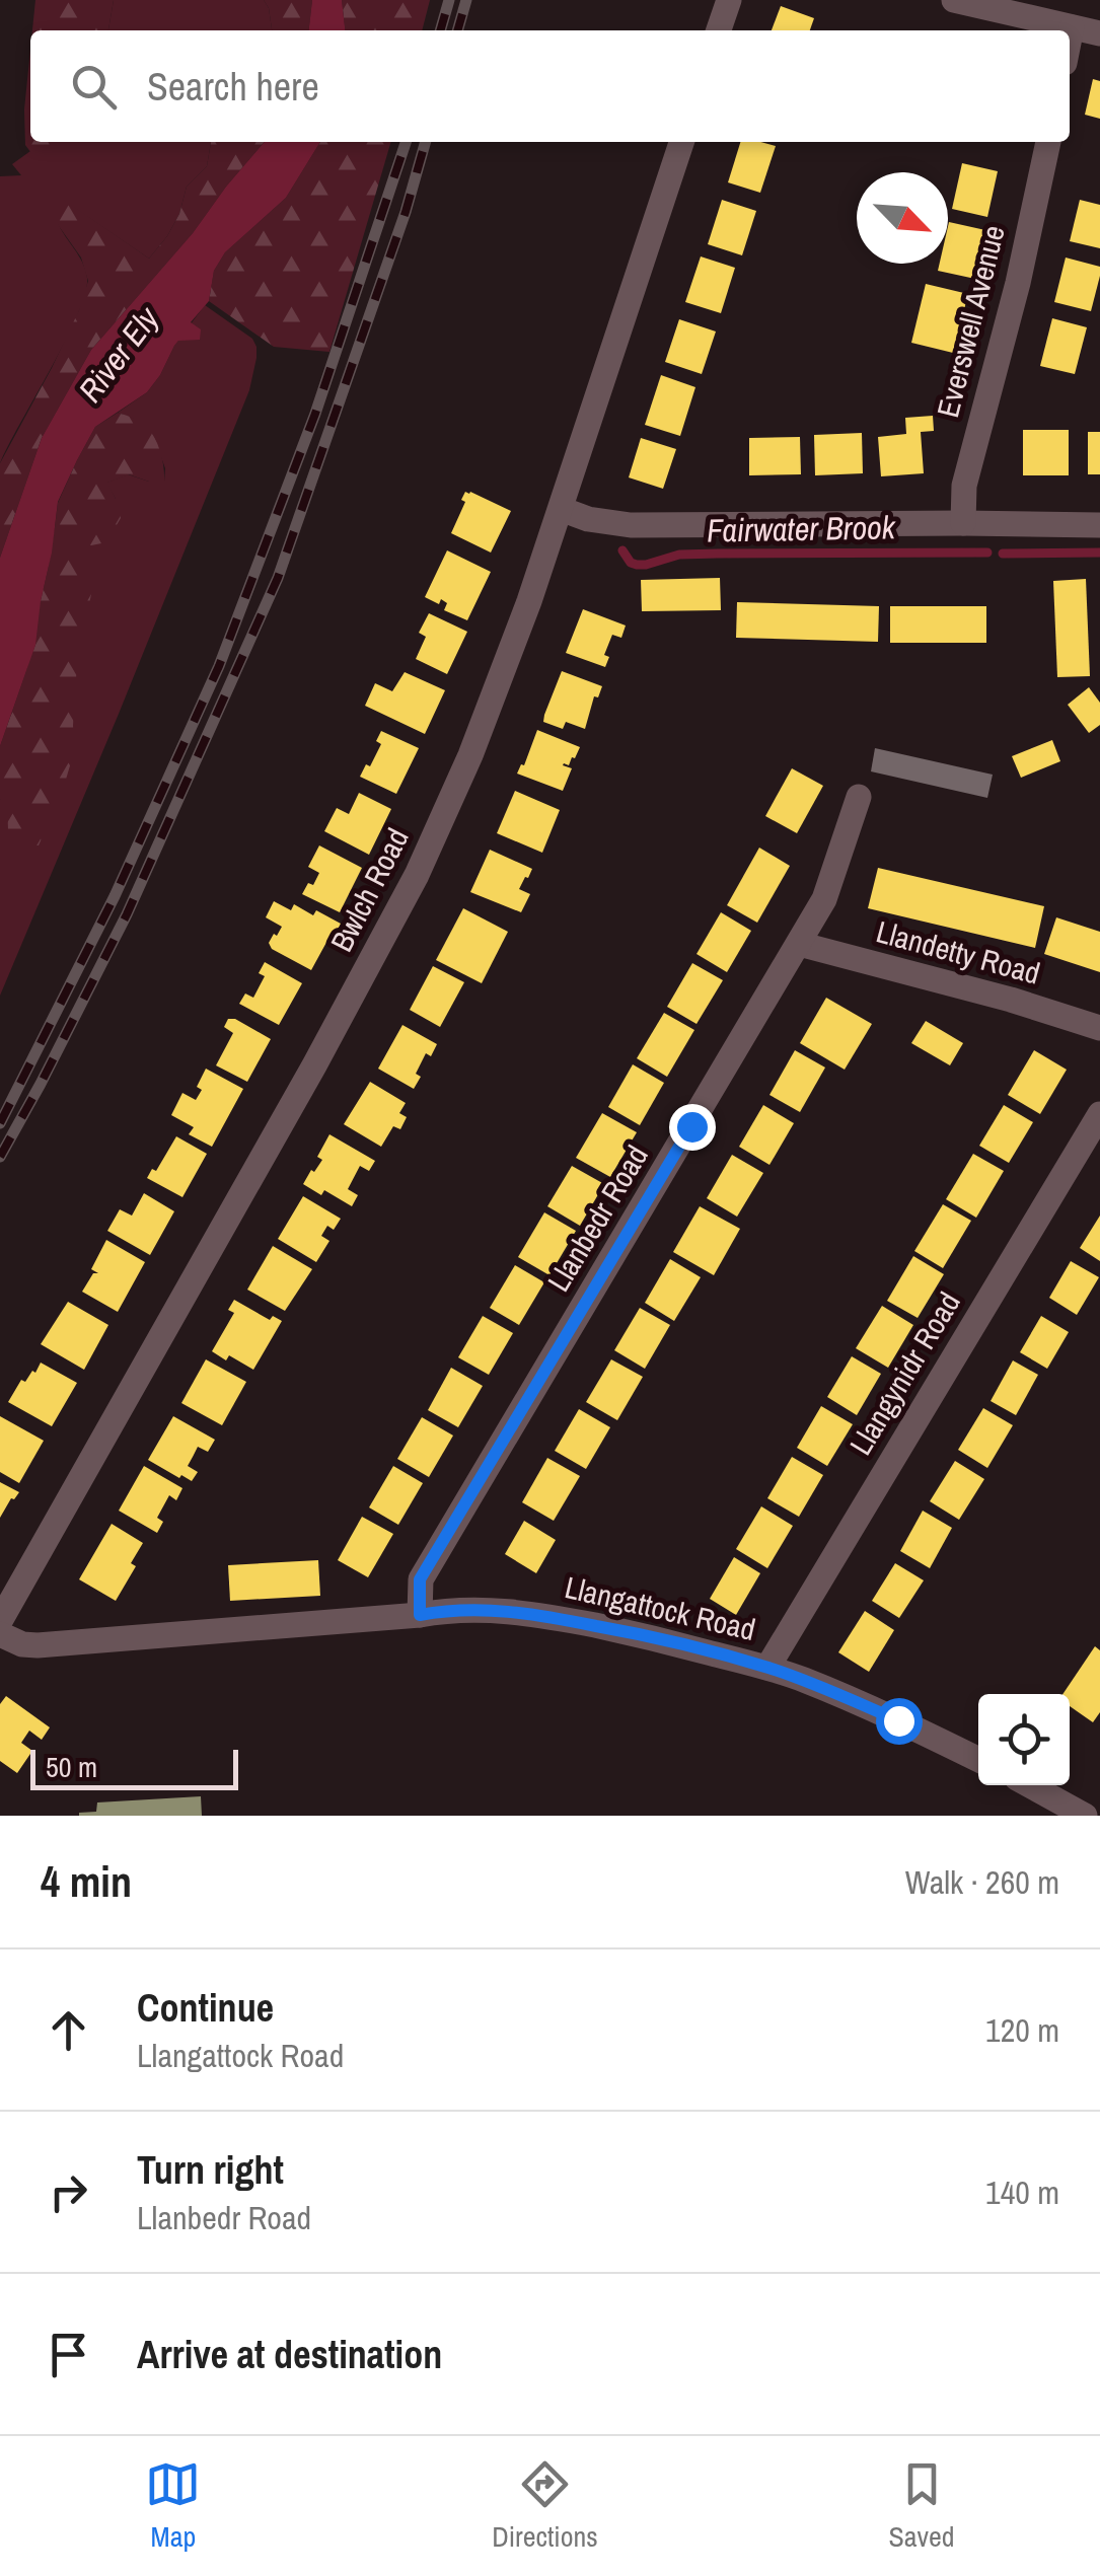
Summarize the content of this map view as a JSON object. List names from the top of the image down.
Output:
{
  "streets": {
    "street": [
      "Everswell Avenue",
      "Bwlch Road",
      "Llandetty Road",
      "Llanbedr Road",
      "Llangynidr Road",
      "Llangattock Road"
    ]
  },
  "crossings": [
    ["Llandetty Road", "Llanbedr Road"],
    ["Llanbedr Road", "Llangattock Road"],
    ["Llangynidr Road", "Llangattock Road"]
  ],
  "water": ["River Ely", "Fairwater Brook"],
  "scale_bar": "50 m",
  "north": "bottom right",
  "page": {
    "search": "Search here",
    "scale": "50 m",
    "heading": ["4 min", "Walk · 260 m"],
    "list": [
      ["Continue", "Llangattock Road", "120 m"],
      ["Turn right", "Llanbedr Road", "140 m"],
      "Arrive at destination"
    ],
    "nav": ["Map", "Directions", "Saved"]
  }
}
